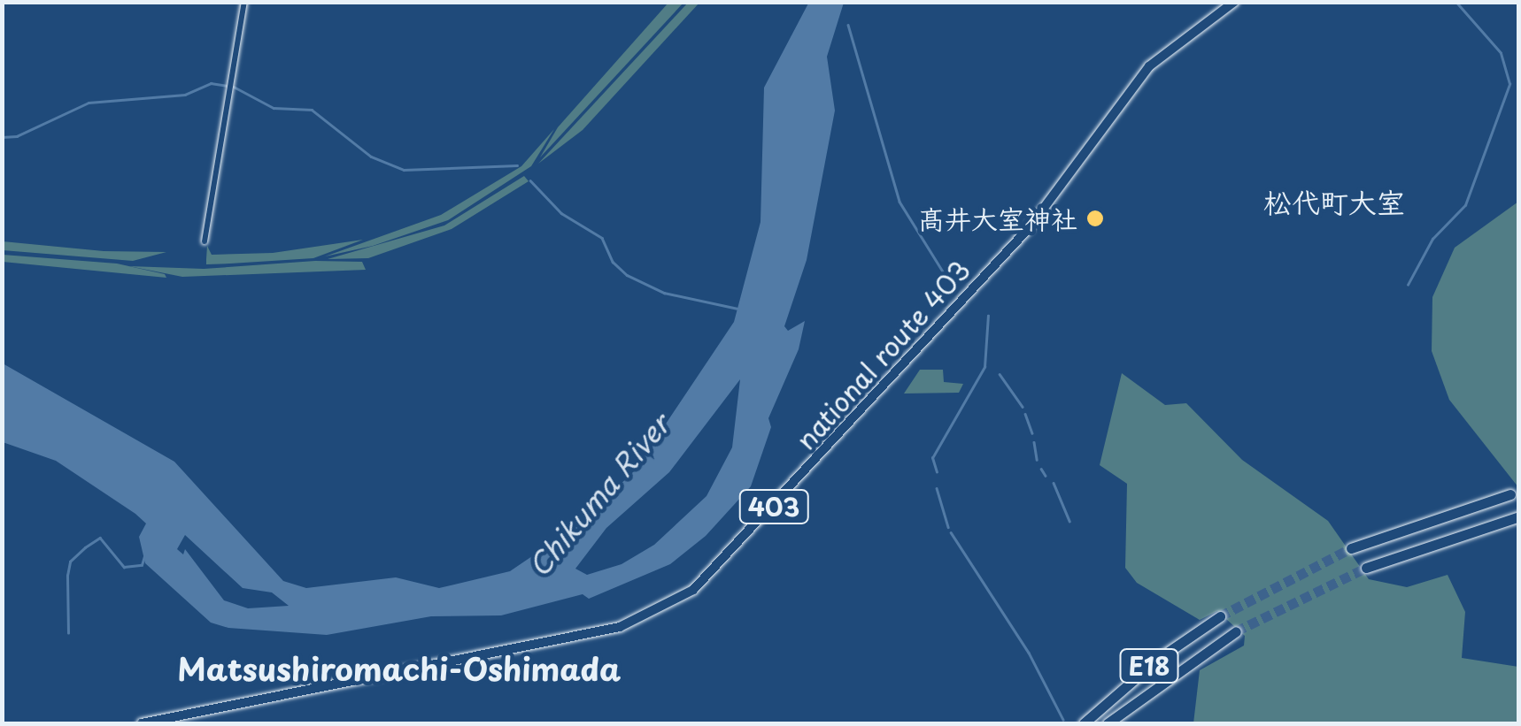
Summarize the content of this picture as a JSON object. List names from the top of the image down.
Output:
{
  "streets": {
    "highway": ["national route 403", "403", "E18"]
  },
  "districts": ["松代町大室", "Matsushiromachi-Oshimada"],
  "water": ["Chikuma River"],
  "places": ["髙井大室神社"]
}
